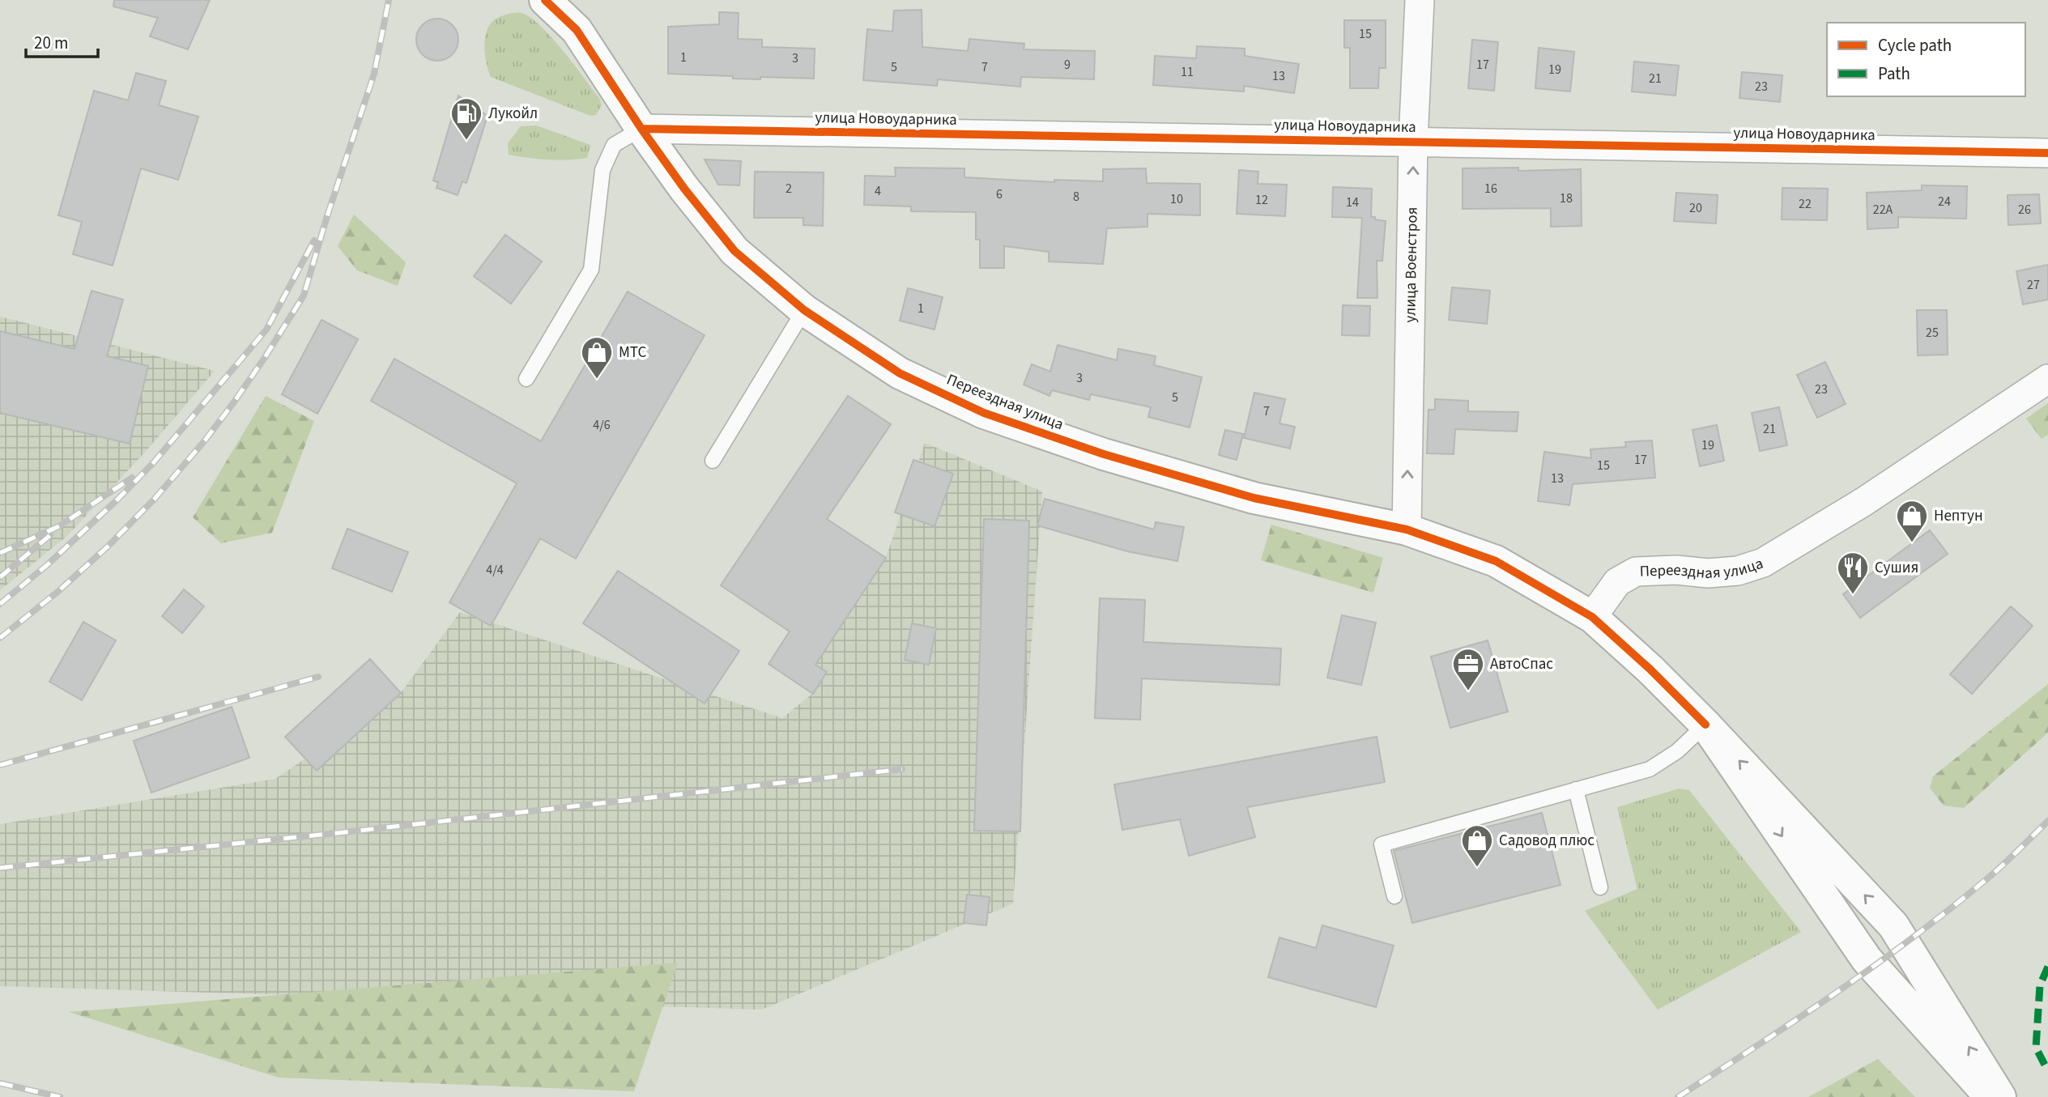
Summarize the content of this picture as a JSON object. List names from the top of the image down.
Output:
{
  "streets": {
    "street": ["улица Новоударника", "улица Военстроя", "Переездная улица"]
  },
  "crossings": [
    ["улица Новоударника", "улица Военстроя"],
    ["улица Новоударника", "Переездная улица"],
    ["улица Военстроя", "Переездная улица"]
  ],
  "one_way": ["улица Военстроя"],
  "places": {
    "fuel station": ["Лукойл"],
    "shop": ["МТС", "Нептун", "Садовод плюс"],
    "restaurant": ["Сушия"],
    "office": ["АвтоСпас"]
  },
  "house_numbers": [
    "15",
    "1",
    "3",
    "9",
    "17",
    "5",
    "7",
    "19",
    "11",
    "13",
    "21",
    "23",
    "2",
    "16",
    "4",
    "6",
    "8",
    "18",
    "10",
    "12",
    "24",
    "14",
    "22",
    "20",
    "22А",
    "26",
    "27",
    "1",
    "25",
    "3",
    "23",
    "5",
    "7",
    "4/6",
    "21",
    "19",
    "17",
    "15",
    "13",
    "4/4"
  ],
  "legend": ["Cycle path", "Path"],
  "scale_bar": "20 m"
}
